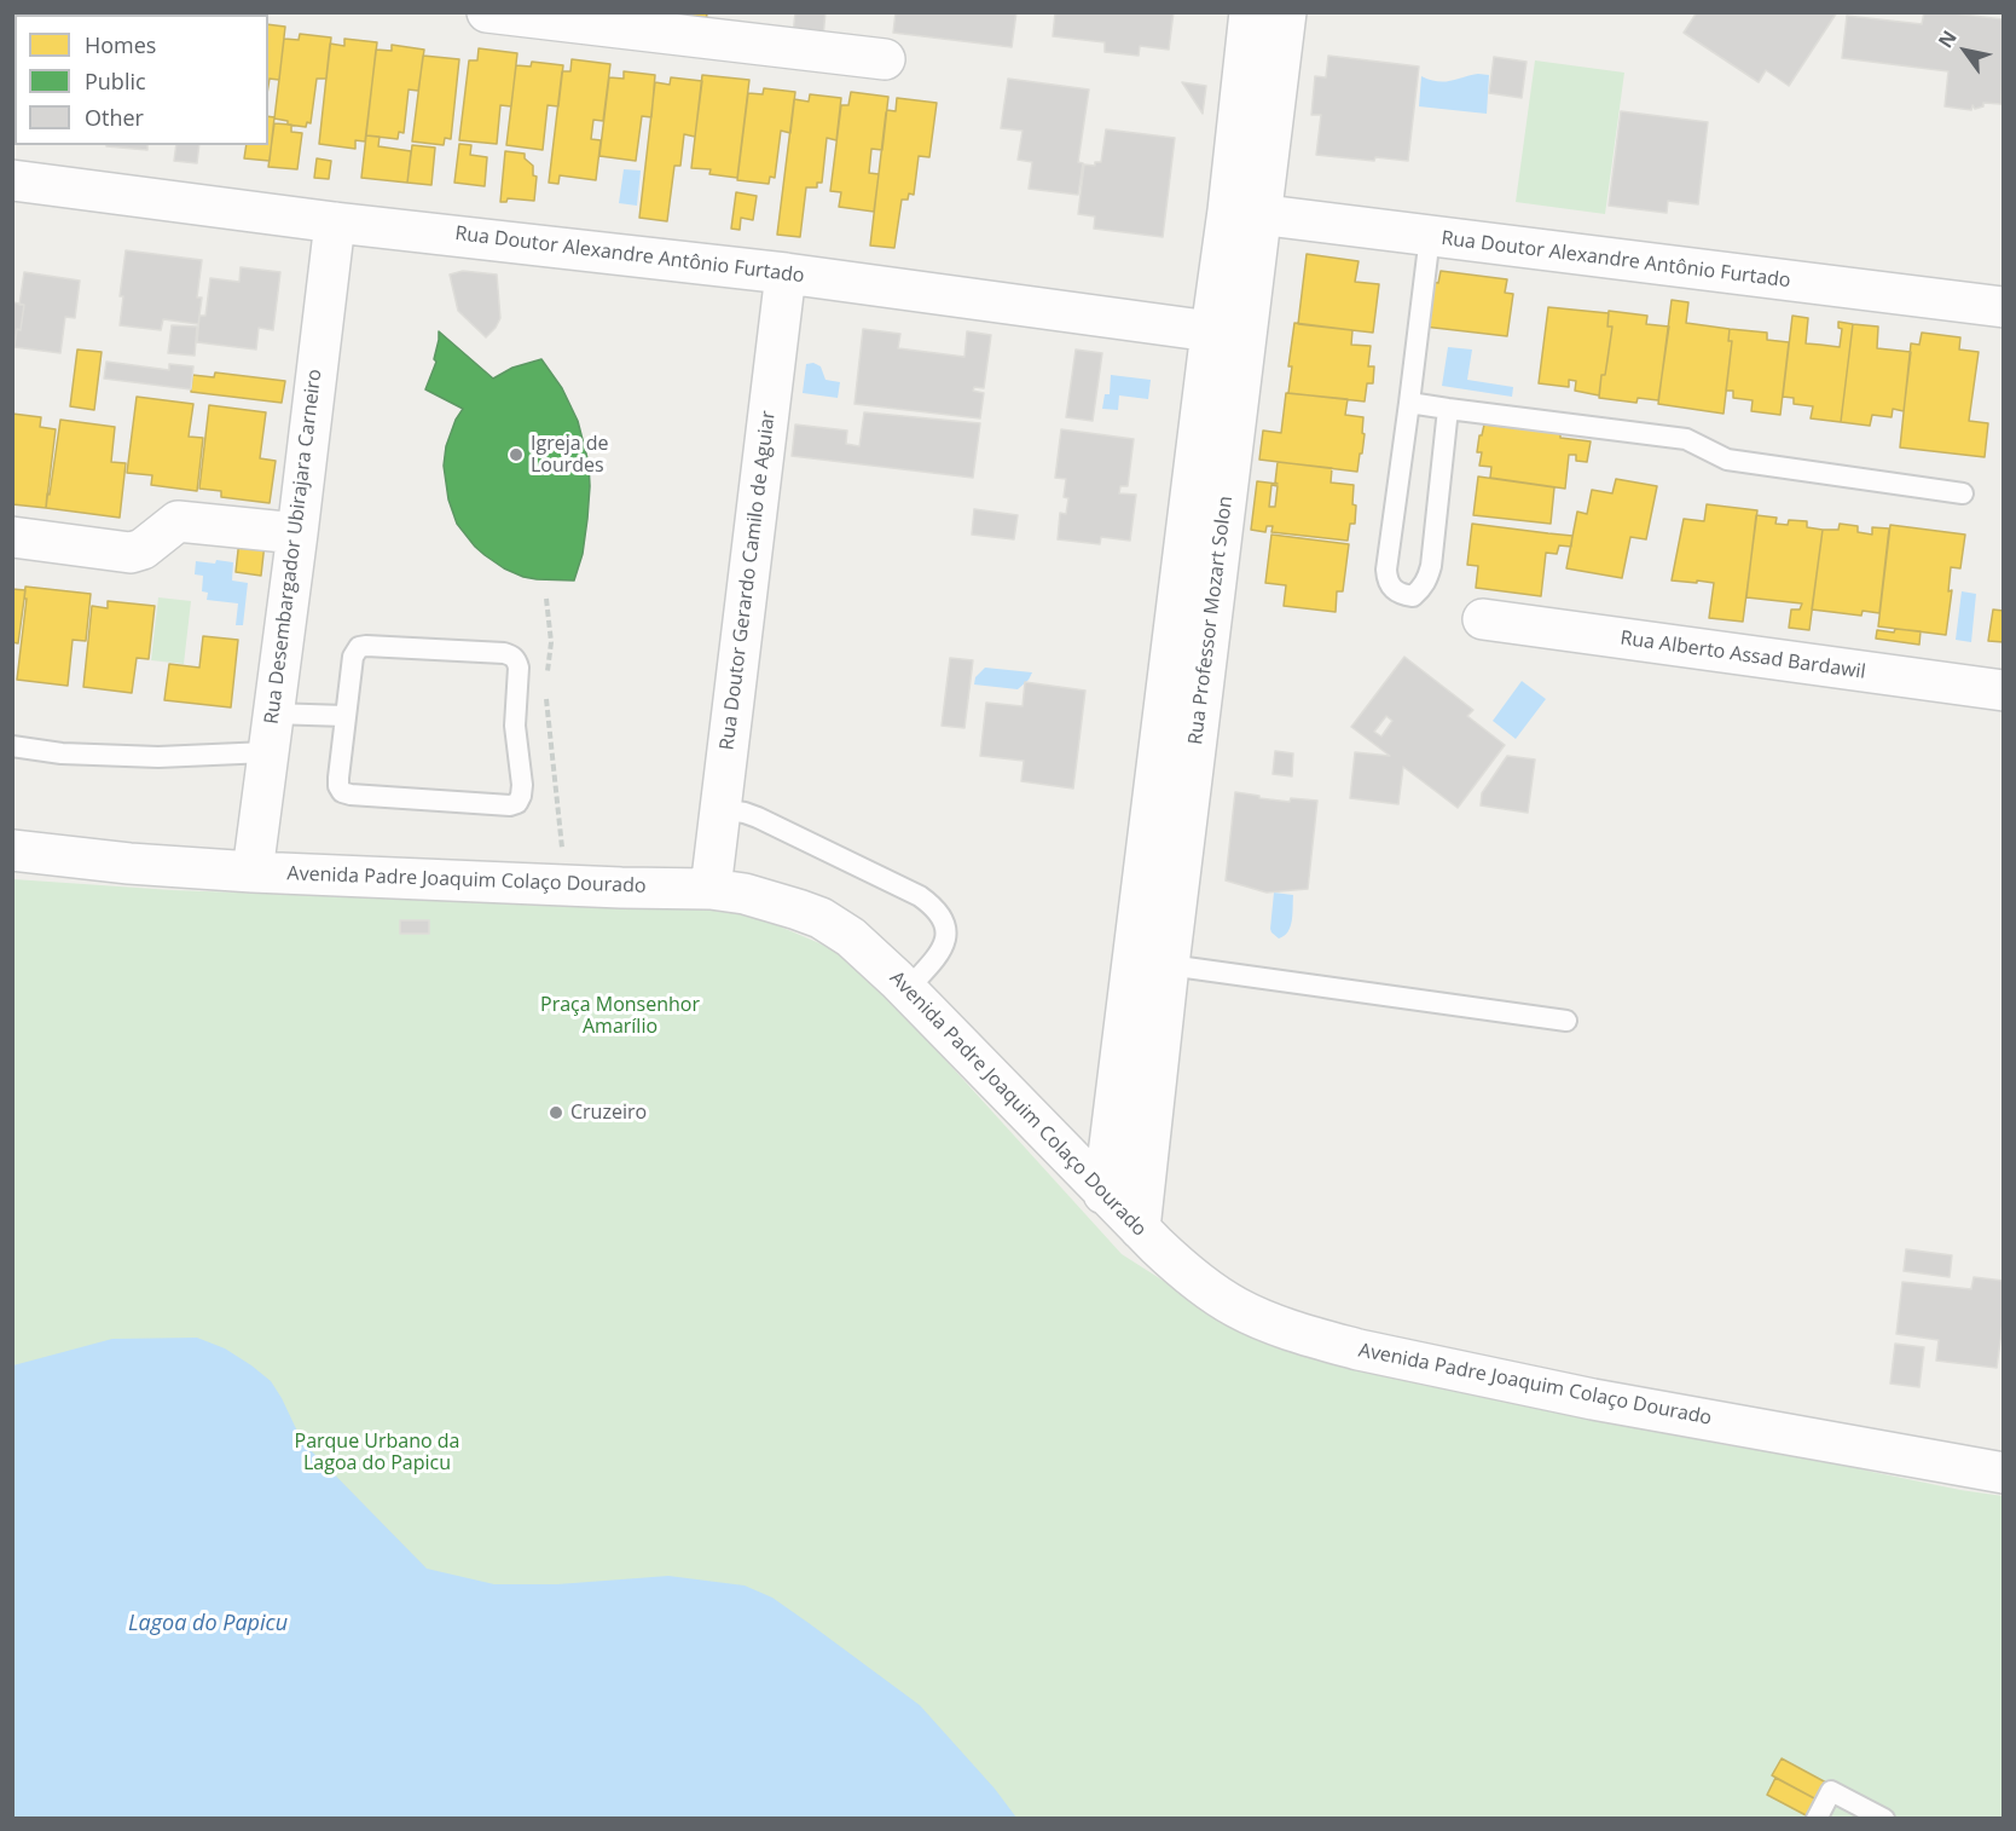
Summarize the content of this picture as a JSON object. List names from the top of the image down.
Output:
{
  "streets": {
    "street": [
      "Rua Doutor Alexandre Antônio Furtado",
      "Rua Desembargador Ubirajara Carneiro",
      "Rua Doutor Gerardo Camilo de Aguiar",
      "Rua Professor Mozart Solon",
      "Rua Alberto Assad Bardawil",
      "Avenida Padre Joaquim Colaço Dourado"
    ]
  },
  "crossings": [
    ["Rua Doutor Alexandre Antônio Furtado", "Rua Desembargador Ubirajara Carneiro"],
    ["Rua Doutor Alexandre Antônio Furtado", "Rua Doutor Gerardo Camilo de Aguiar"],
    ["Rua Doutor Alexandre Antônio Furtado", "Rua Professor Mozart Solon"],
    ["Rua Desembargador Ubirajara Carneiro", "Avenida Padre Joaquim Colaço Dourado"],
    ["Rua Doutor Gerardo Camilo de Aguiar", "Avenida Padre Joaquim Colaço Dourado"],
    ["Rua Professor Mozart Solon", "Avenida Padre Joaquim Colaço Dourado"]
  ],
  "water": ["Lagoa do Papicu"],
  "parks": ["Praça Monsenhor Amarílio", "Parque Urbano da Lagoa do Papicu"],
  "places": ["Igreja de Lourdes", "Cruzeiro"],
  "legend": ["Homes", "Public", "Other"],
  "north": "top left"
}
